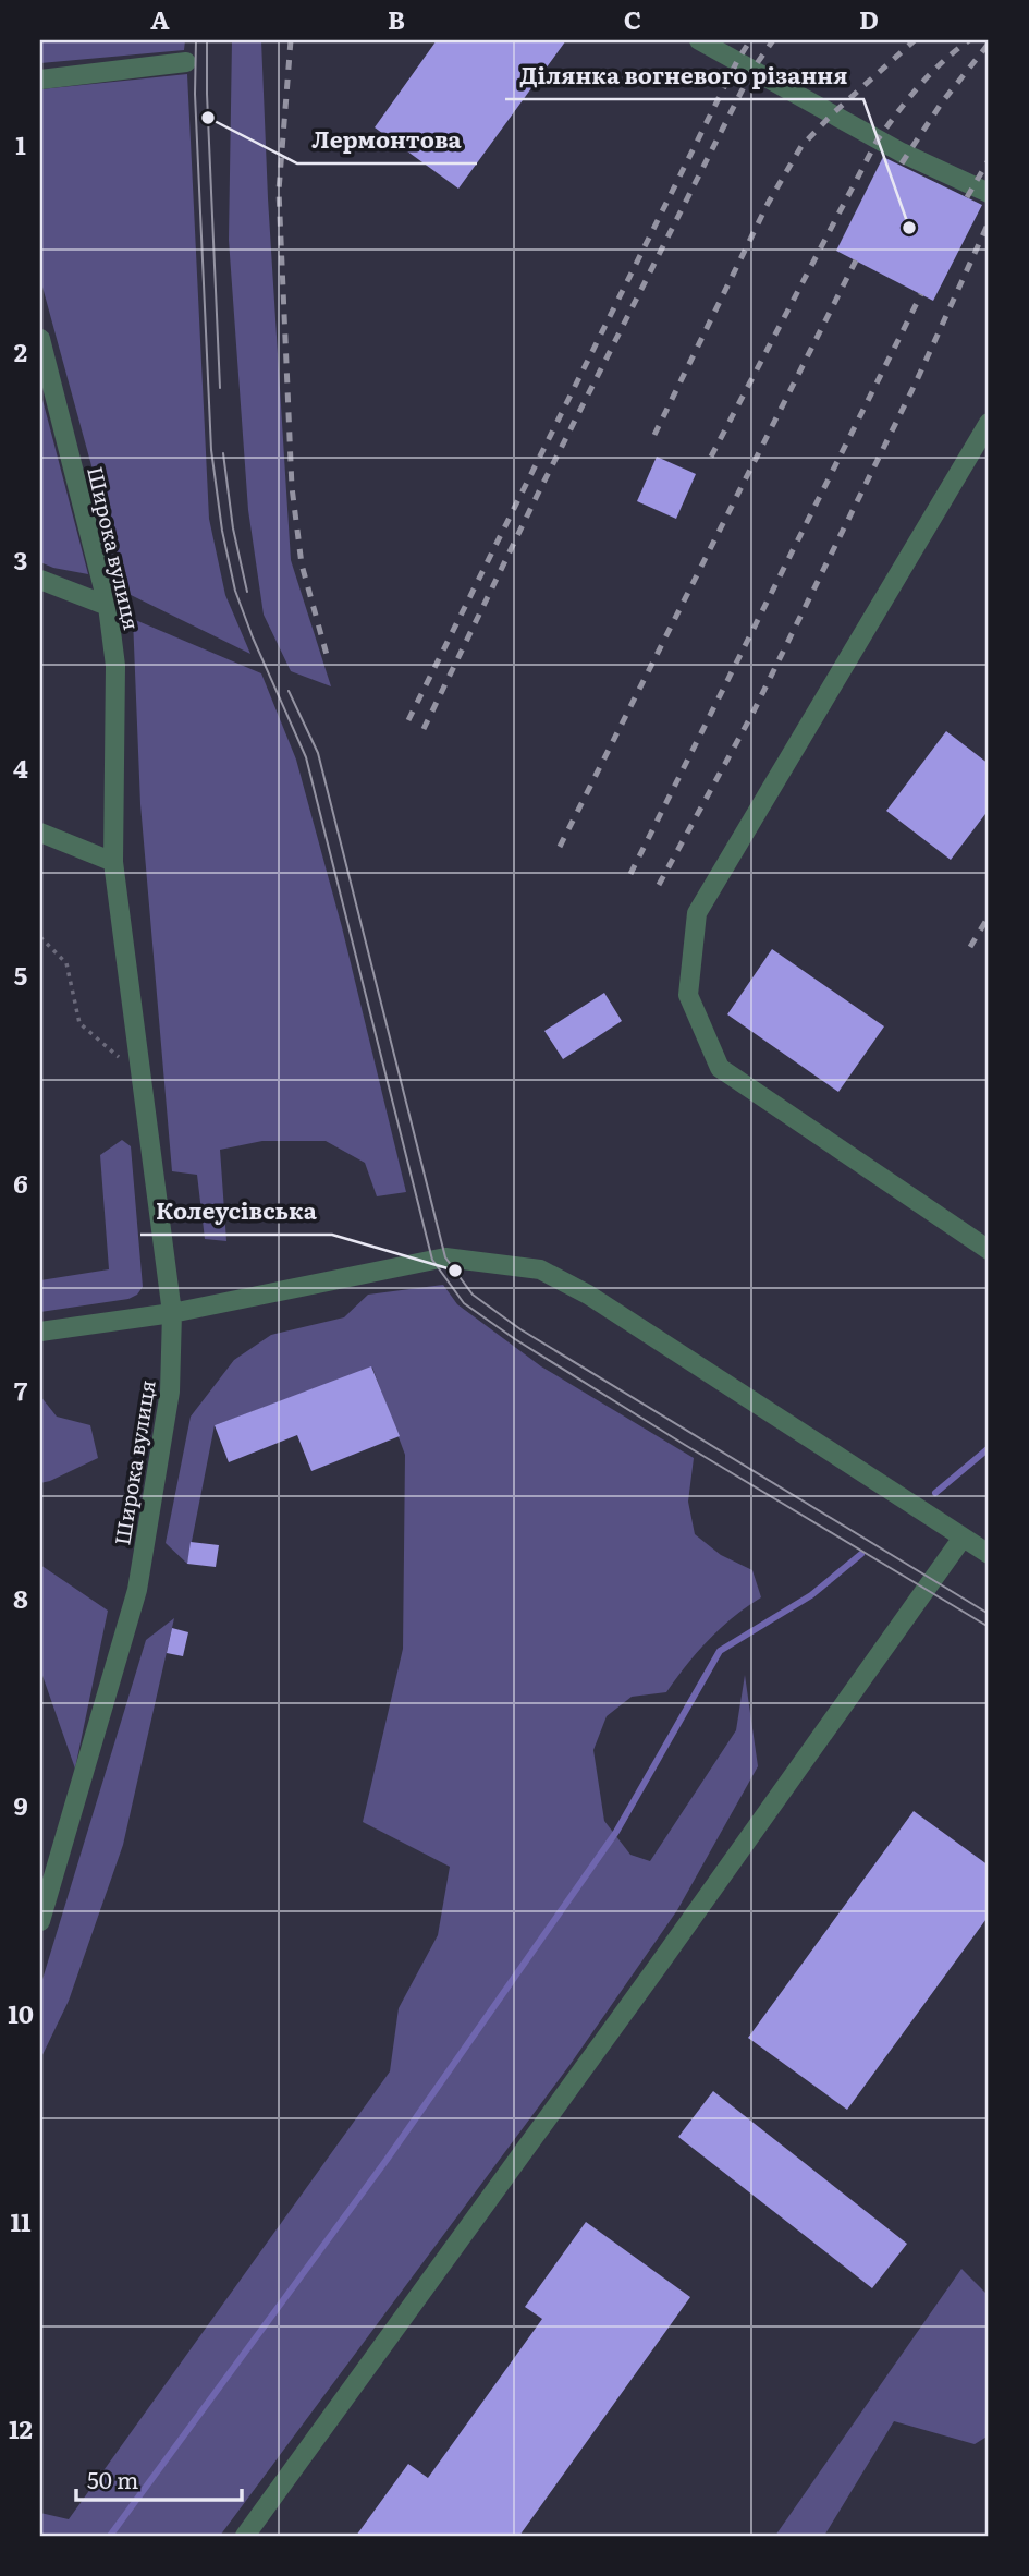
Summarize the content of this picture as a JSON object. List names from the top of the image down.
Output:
{
  "streets": {
    "street": ["Широка вулиця"]
  },
  "places": ["Лермонтова", "Ділянка вогневого різання", "Колеусівська"],
  "scale_bar": "50 m",
  "grid": {
    "columns": [
      "A",
      "B",
      "C",
      "D"
    ],
    "rows": [
      "1",
      "2",
      "3",
      "4",
      "5",
      "6",
      "7",
      "8",
      "9",
      "10",
      "11",
      "12"
    ]
  }
}
